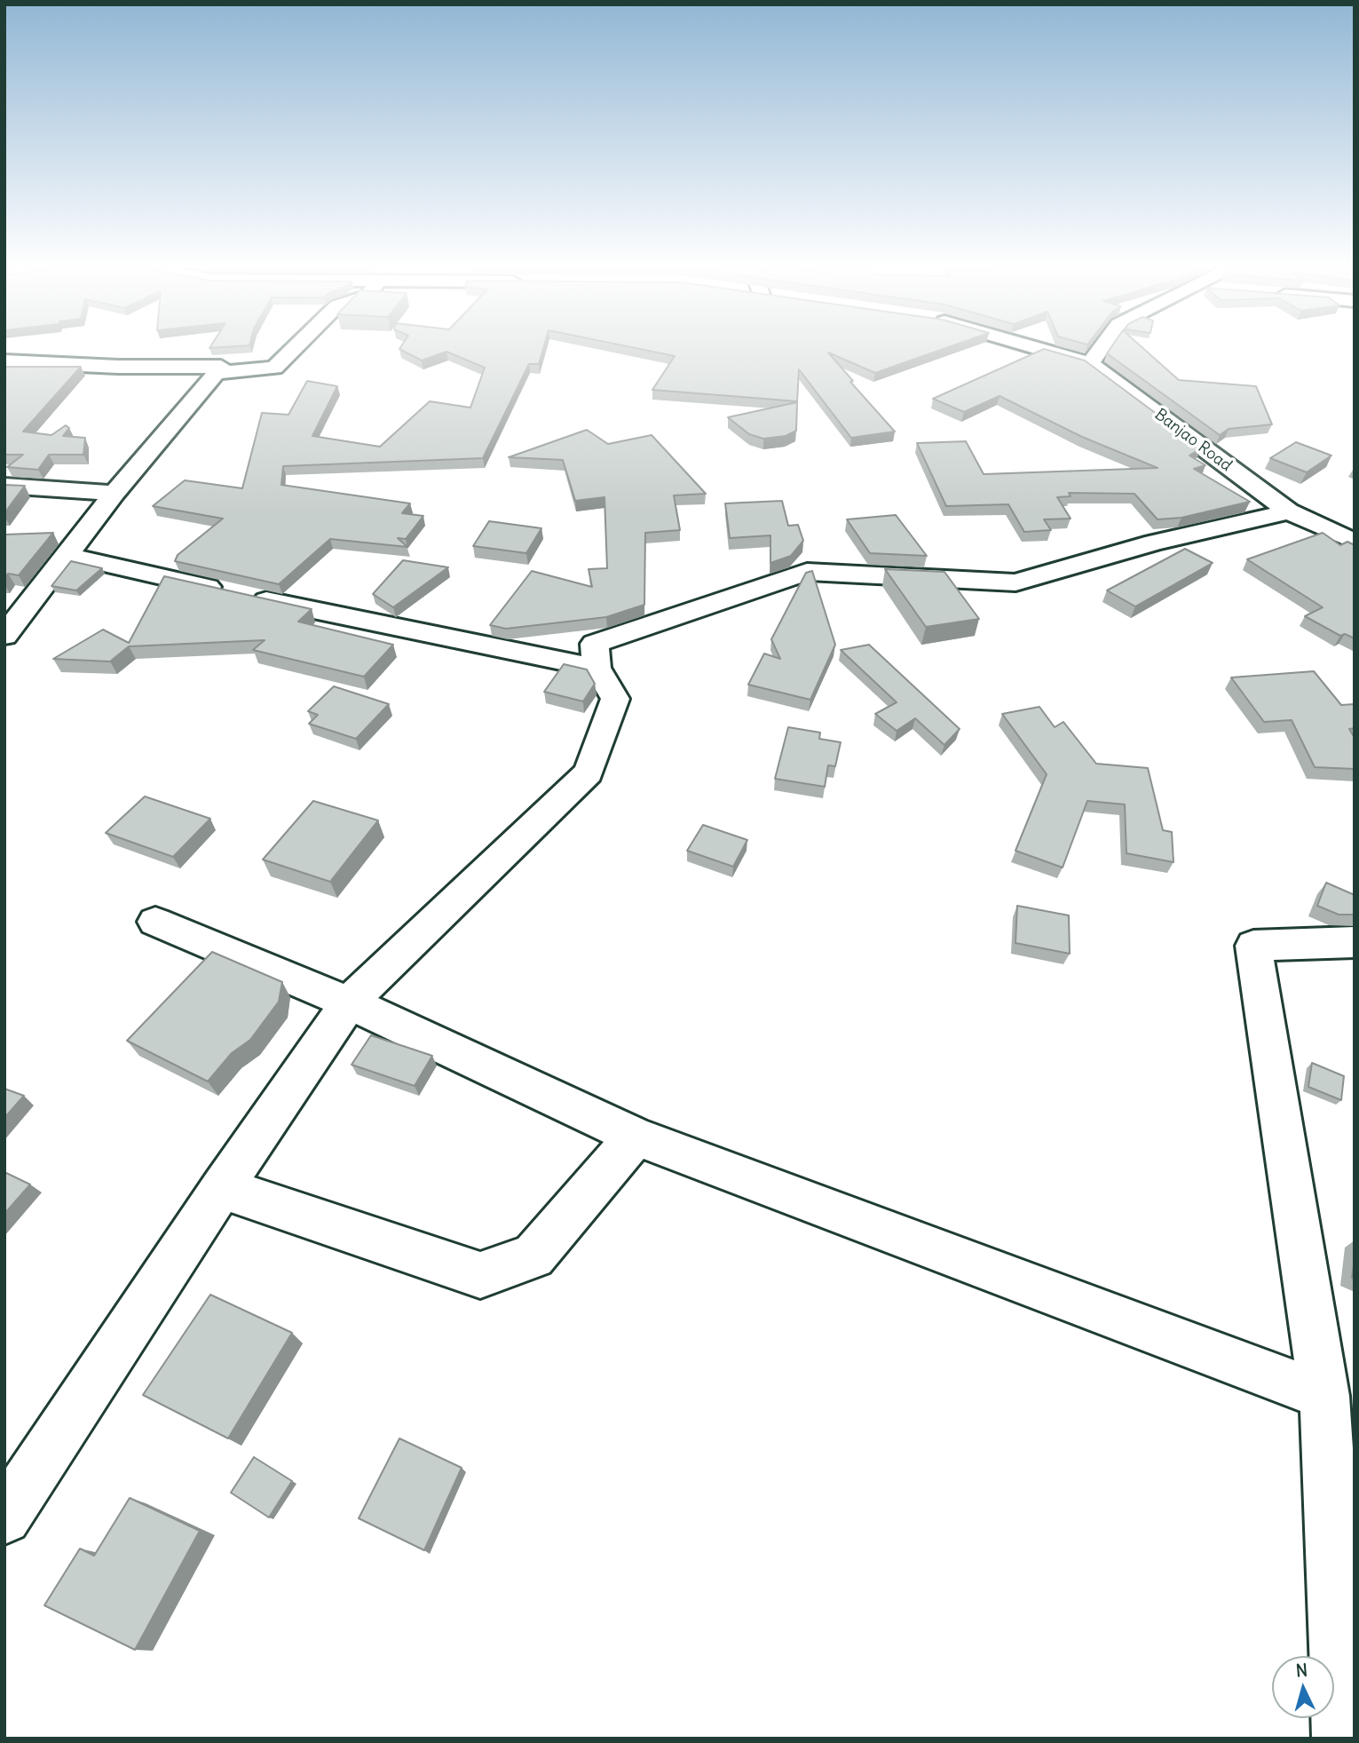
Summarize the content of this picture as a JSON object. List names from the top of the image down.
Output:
{
  "streets": {
    "street": ["Banjao Road"]
  },
  "north": "top"
}
